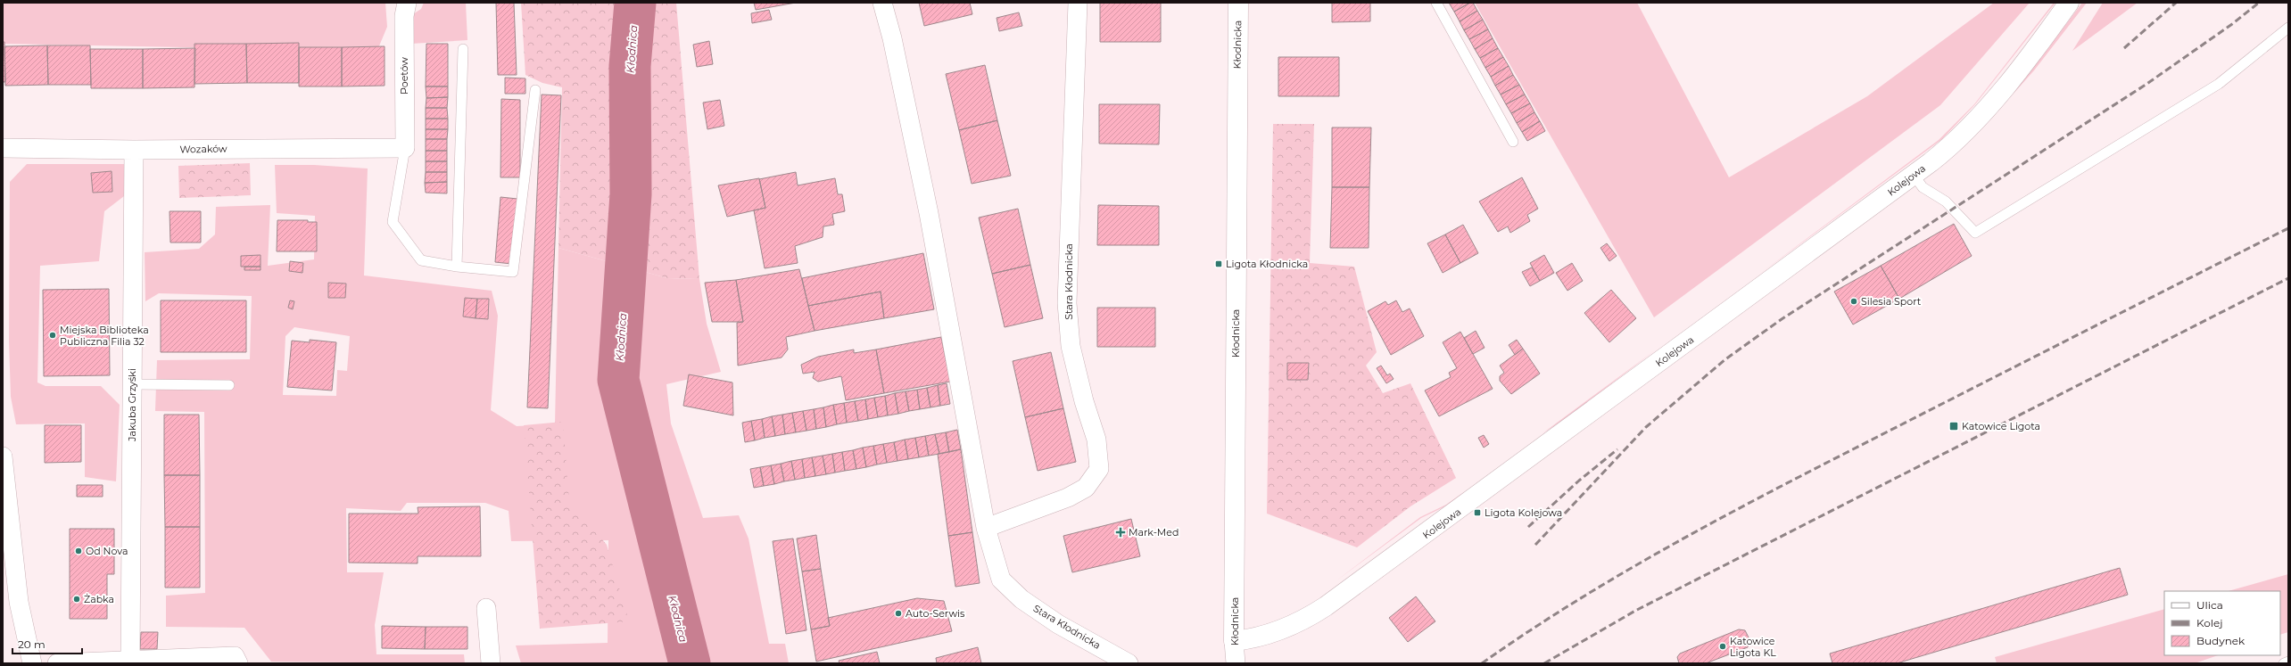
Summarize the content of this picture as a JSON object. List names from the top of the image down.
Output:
{
  "streets": {
    "street": [
      "Kłodnicka",
      "Poetów",
      "Wozaków",
      "Kolejowa",
      "Stara Kłodnicka",
      "Jakuba Grzyśki"
    ]
  },
  "crossings": [
    ["Kłodnicka", "Kolejowa"],
    ["Poetów", "Wozaków"],
    ["Wozaków", "Jakuba Grzyśki"]
  ],
  "water": ["Kłodnica"],
  "places": {
    "transit": ["Ligota Kłodnicka", "Katowice Ligota", "Ligota Kolejowa"],
    "other": [
      "Silesia Sport",
      "Miejska Biblioteka Publiczna Filia 32",
      "Od Nova",
      "Żabka",
      "Auto-Serwis",
      "Katowice Ligota KL"
    ],
    "health": ["Mark-Med"]
  },
  "legend": ["Ulica", "Kolej", "Budynek"],
  "scale_bar": "20 m"
}
